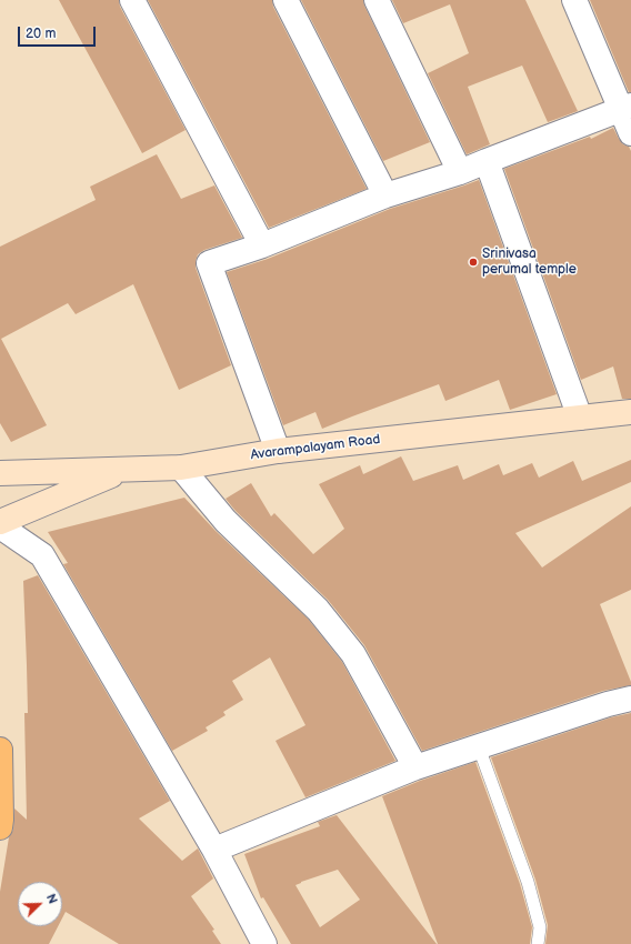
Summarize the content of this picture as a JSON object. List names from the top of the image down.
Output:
{
  "streets": {
    "main road": ["Avarampalayam Road"]
  },
  "places": ["Srinivasa perumal temple"],
  "scale_bar": "20 m",
  "north": "top right"
}
